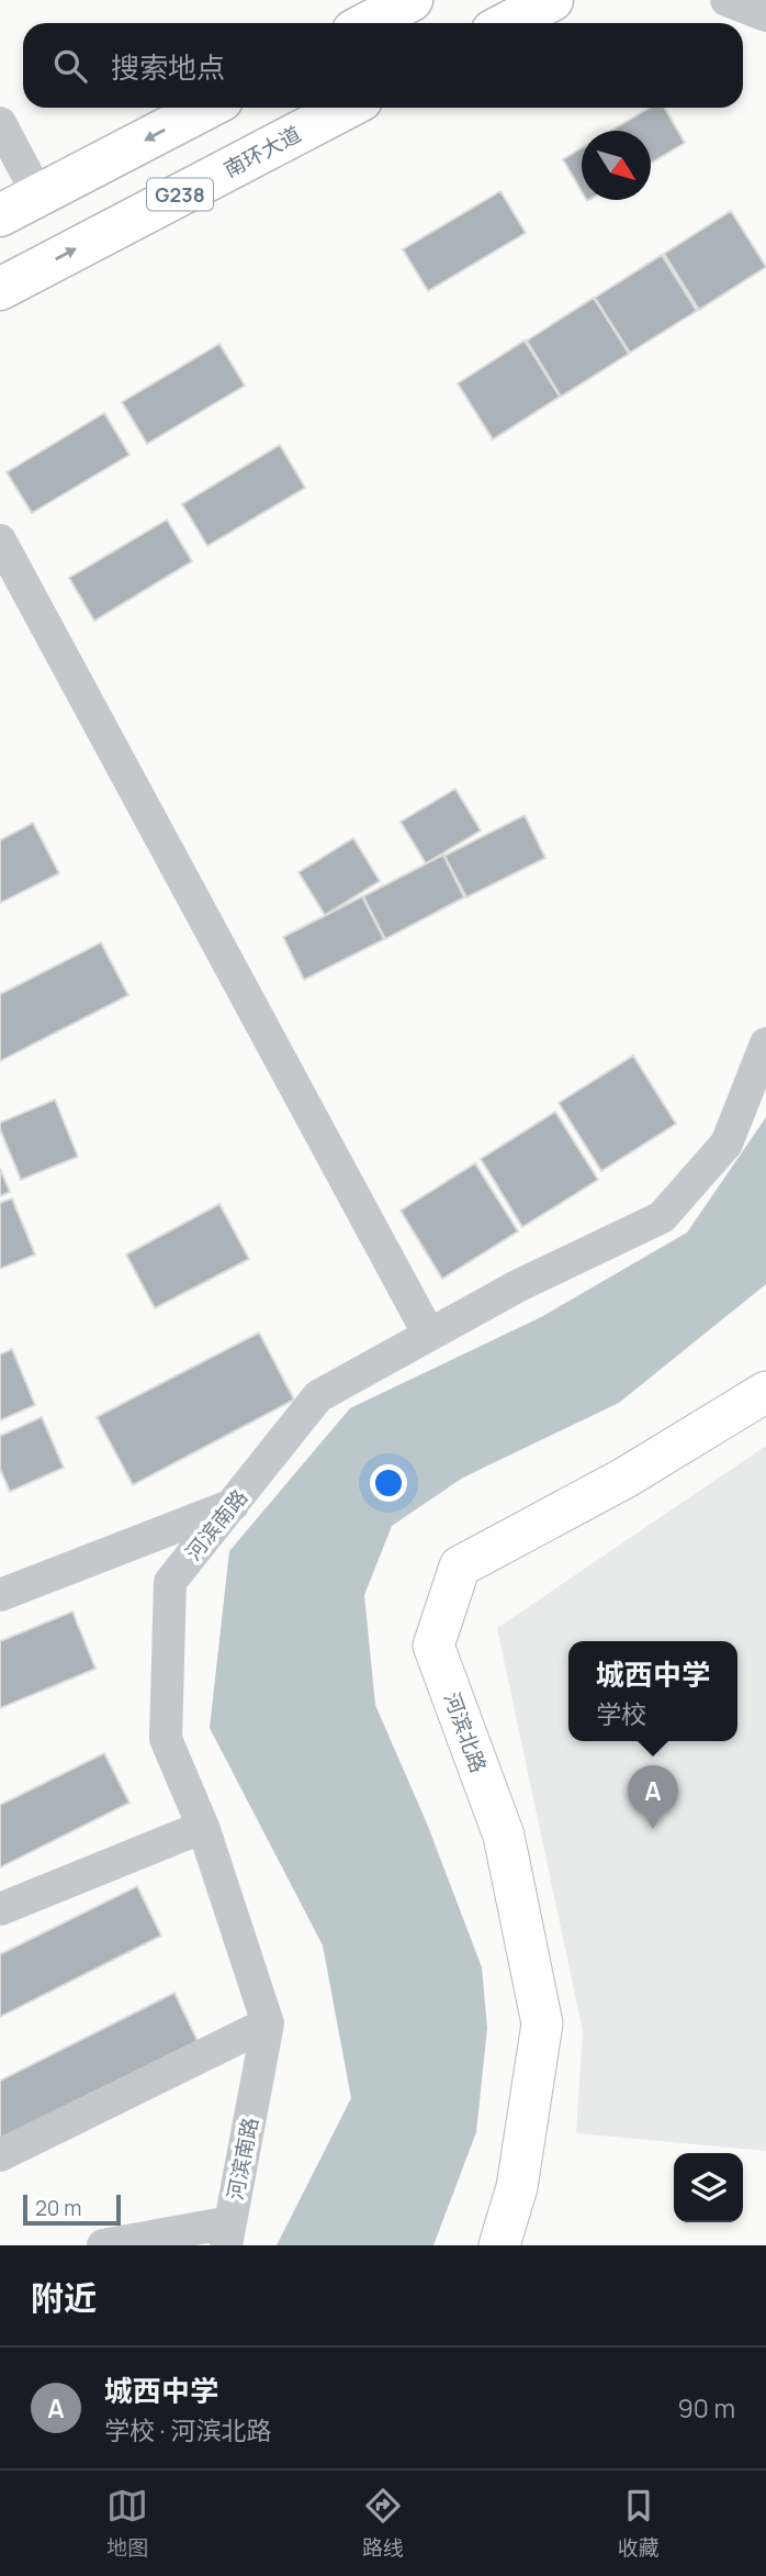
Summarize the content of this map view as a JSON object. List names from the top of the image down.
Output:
{
  "streets": {
    "highway": ["南环大道", "G238"],
    "main road": ["河滨北路"],
    "street": ["河滨南路"]
  },
  "scale_bar": "20 m",
  "north": "bottom right",
  "page": {
    "search": "搜索地点",
    "popup": ["城西中学", "学校"],
    "pins": "A",
    "scale": "20 m",
    "heading": "附近",
    "list": [
      {
        "mark": "A",
        "name": "城西中学",
        "note": "学校 · 河滨北路",
        "value": "90 m"
      }
    ],
    "nav": ["地图", "路线", "收藏"]
  }
}
